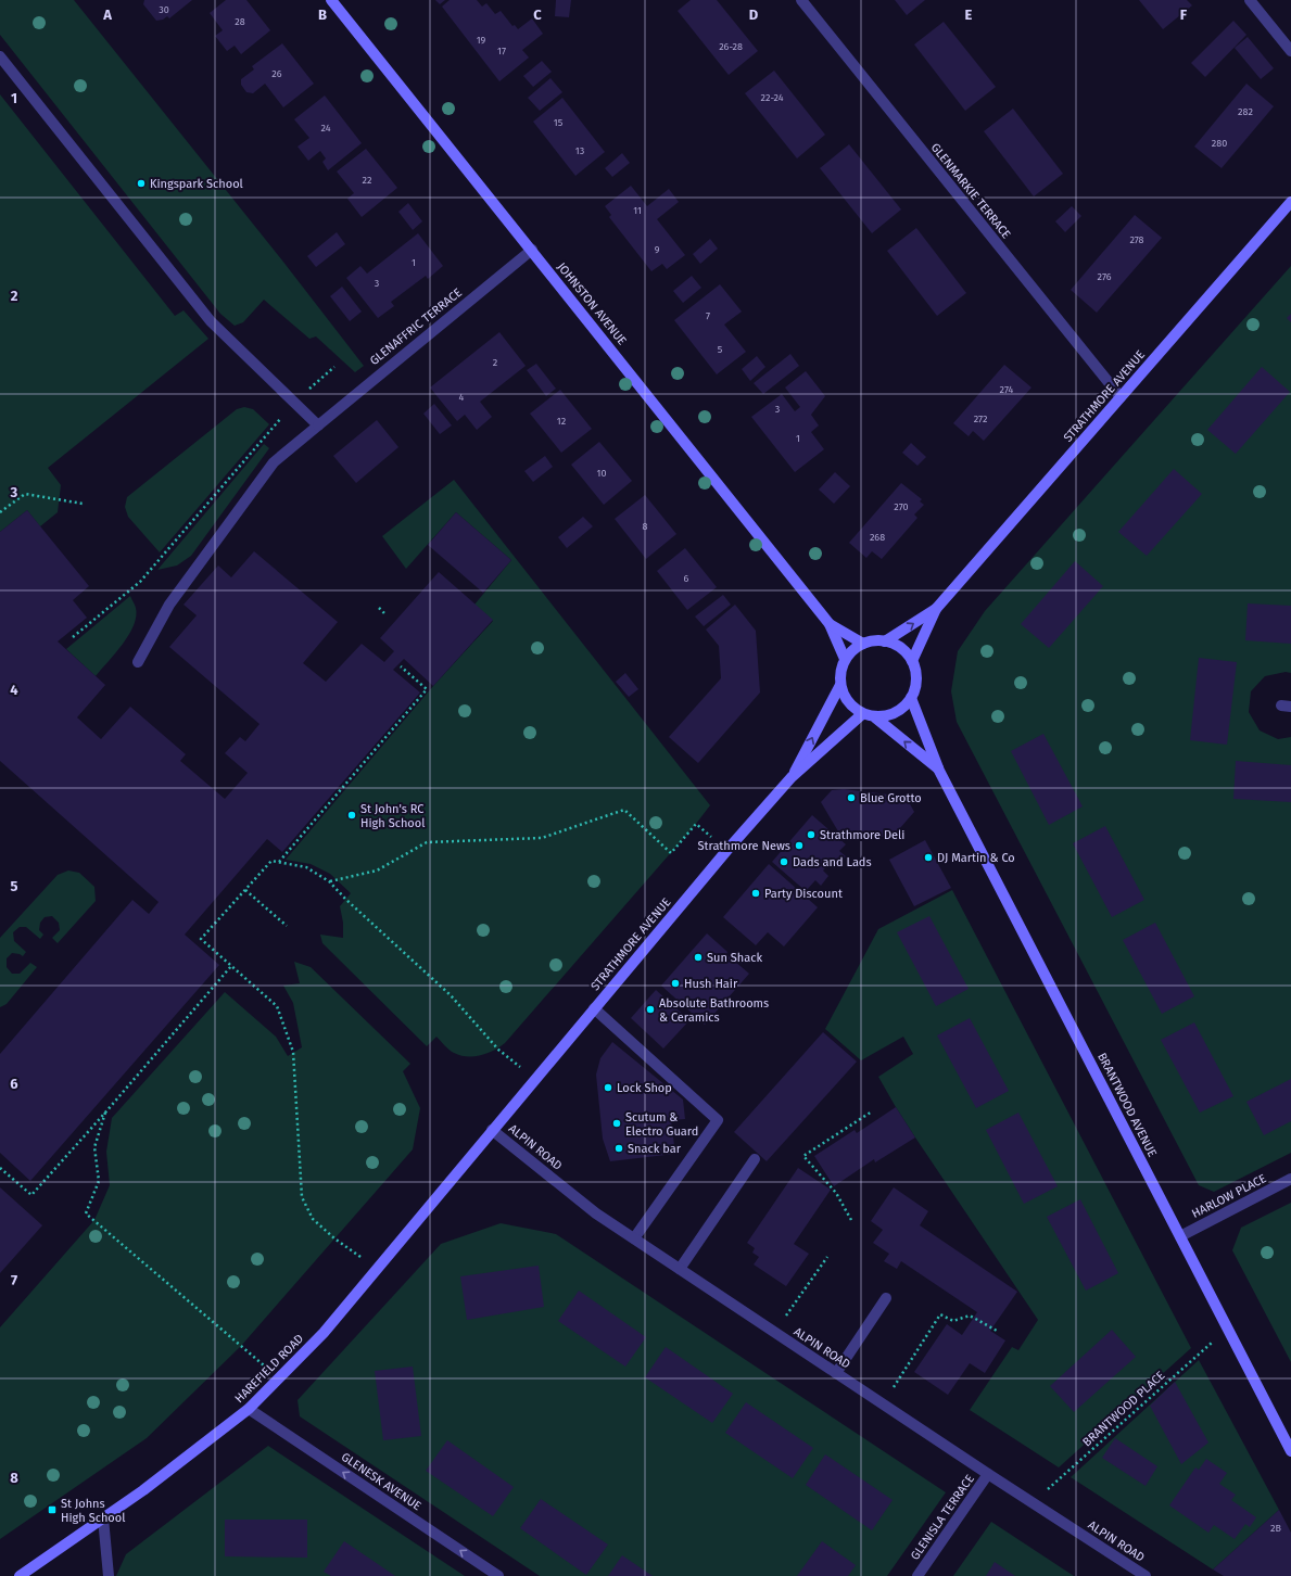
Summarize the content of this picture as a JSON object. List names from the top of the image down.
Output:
{
  "streets": {
    "street": [
      "GLENMARKIE TERRACE",
      "JOHNSTON AVENUE",
      "GLENAFFRIC TERRACE",
      "STRATHMORE AVENUE",
      "BRANTWOOD AVENUE",
      "ALPIN ROAD",
      "HARLOW PLACE",
      "HAREFIELD ROAD",
      "GLENESK AVENUE",
      "GLENISLA TERRACE"
    ],
    "path": ["BRANTWOOD PLACE"]
  },
  "crossings": [
    ["GLENMARKIE TERRACE", "STRATHMORE AVENUE"],
    ["JOHNSTON AVENUE", "GLENAFFRIC TERRACE"],
    ["JOHNSTON AVENUE", "STRATHMORE AVENUE"],
    ["JOHNSTON AVENUE", "BRANTWOOD AVENUE"],
    ["STRATHMORE AVENUE", "BRANTWOOD AVENUE"],
    ["STRATHMORE AVENUE", "ALPIN ROAD"],
    ["STRATHMORE AVENUE", "HAREFIELD ROAD"],
    ["BRANTWOOD AVENUE", "HARLOW PLACE"],
    ["BRANTWOOD AVENUE", "BRANTWOOD PLACE"],
    ["ALPIN ROAD", "HAREFIELD ROAD"],
    ["ALPIN ROAD", "BRANTWOOD PLACE"],
    ["ALPIN ROAD", "GLENISLA TERRACE"],
    ["HAREFIELD ROAD", "GLENESK AVENUE"]
  ],
  "one_way": ["GLENESK AVENUE"],
  "places": {
    "other": [
      "Kingspark School",
      "Blue Grotto",
      "St John's RC High School",
      "Strathmore Deli",
      "Strathmore News",
      "DJ Martin & Co",
      "Dads and Lads",
      "Party Discount",
      "Sun Shack",
      "Hush Hair",
      "Absolute Bathrooms & Ceramics",
      "Lock Shop",
      "Scutum & Electro Guard",
      "Snack bar"
    ],
    "transit": ["St Johns High School"]
  },
  "house_numbers": [
    "30",
    "28",
    "19",
    "26-28",
    "17",
    "26",
    "22-24",
    "282",
    "15",
    "24",
    "280",
    "13",
    "22",
    "11",
    "278",
    "9",
    "1",
    "276",
    "3",
    "7",
    "5",
    "2",
    "274",
    "4",
    "3",
    "272",
    "12",
    "1",
    "10",
    "270",
    "8",
    "268",
    "6",
    "2B"
  ],
  "grid": {
    "columns": [
      "A",
      "B",
      "C",
      "D",
      "E",
      "F"
    ],
    "rows": [
      "1",
      "2",
      "3",
      "4",
      "5",
      "6",
      "7",
      "8"
    ]
  }
}
